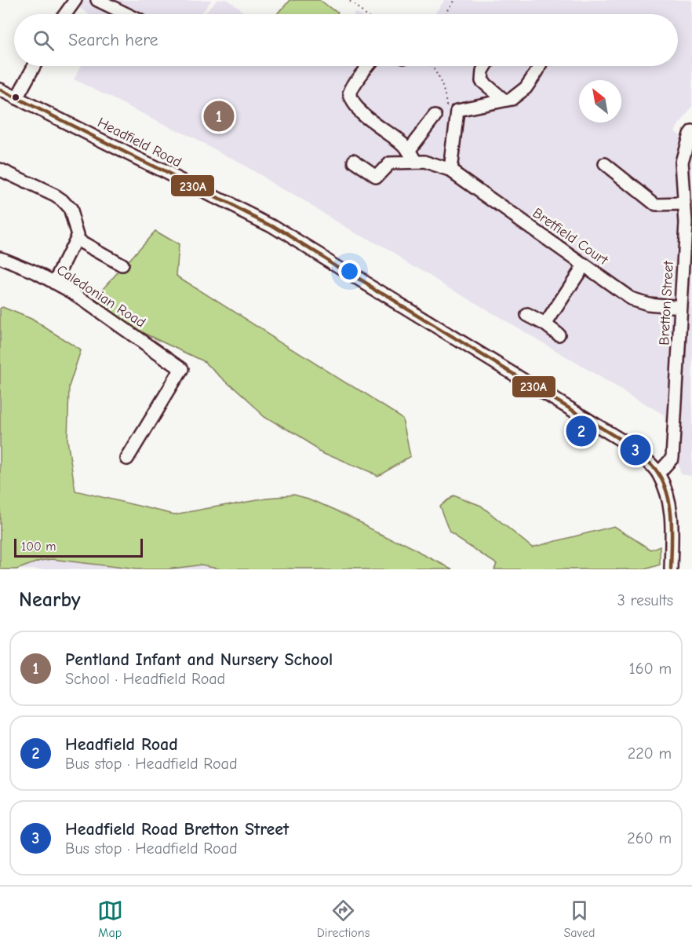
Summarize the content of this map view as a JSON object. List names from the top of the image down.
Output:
{
  "streets": {
    "street": [
      "Headfield Road",
      "Bretfield Court",
      "Caledonian Road",
      "Bretton Street"
    ]
  },
  "crossings": [
    ["Headfield Road", "Bretton Street"],
    ["Bretfield Court", "Bretton Street"]
  ],
  "lines": ["transit line 230A"],
  "scale_bar": "100 m",
  "north": "top left",
  "page": {
    "search": "Search here",
    "pins": ["1", "2", "3"],
    "scale": "100 m",
    "heading": ["Nearby", "3 results"],
    "list": [
      {
        "mark": "1",
        "name": "Pentland Infant and Nursery School",
        "note": "School · Headfield Road",
        "value": "160 m"
      },
      {
        "mark": "2",
        "name": "Headfield Road",
        "note": "Bus stop · Headfield Road",
        "value": "220 m"
      },
      {
        "mark": "3",
        "name": "Headfield Road Bretton Street",
        "note": "Bus stop · Headfield Road",
        "value": "260 m"
      }
    ],
    "nav": ["Map", "Directions", "Saved"]
  }
}
